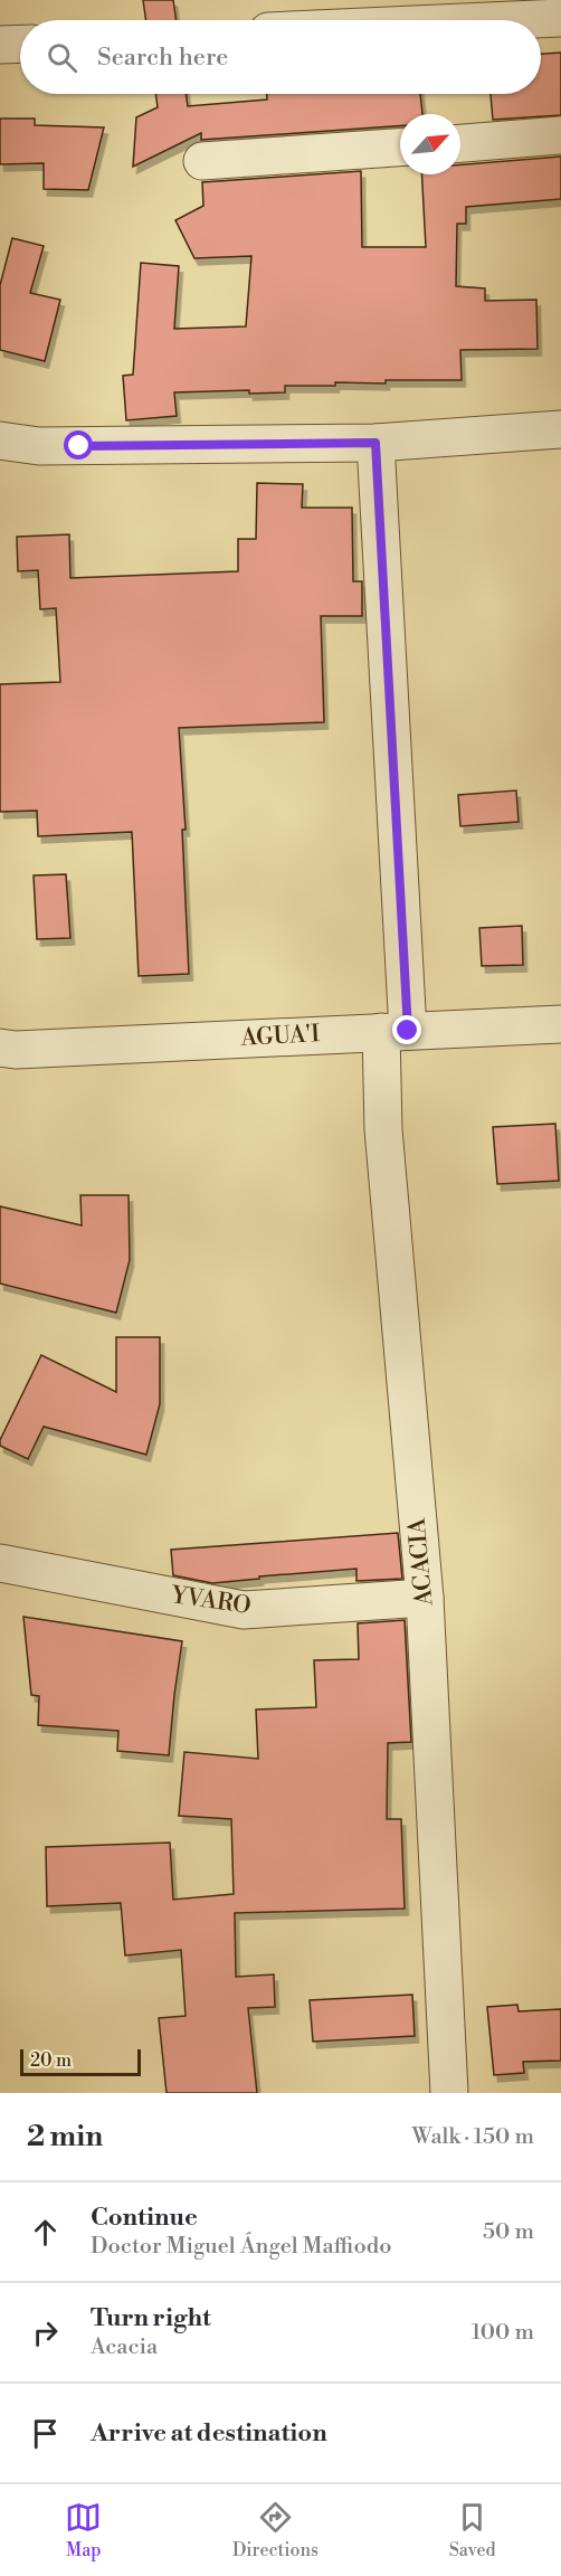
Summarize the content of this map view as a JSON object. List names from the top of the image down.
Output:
{
  "streets": {
    "street": ["AGUA'I", "ACACIA", "YVARO"]
  },
  "crossings": [
    ["AGUA'I", "ACACIA"],
    ["ACACIA", "YVARO"]
  ],
  "scale_bar": "20 m",
  "north": "top right",
  "page": {
    "search": "Search here",
    "scale": "20 m",
    "heading": ["2 min", "Walk · 150 m"],
    "list": [
      ["Continue", "Doctor Miguel Ángel Maffiodo", "50 m"],
      ["Turn right", "Acacia", "100 m"],
      "Arrive at destination"
    ],
    "nav": ["Map", "Directions", "Saved"]
  }
}
